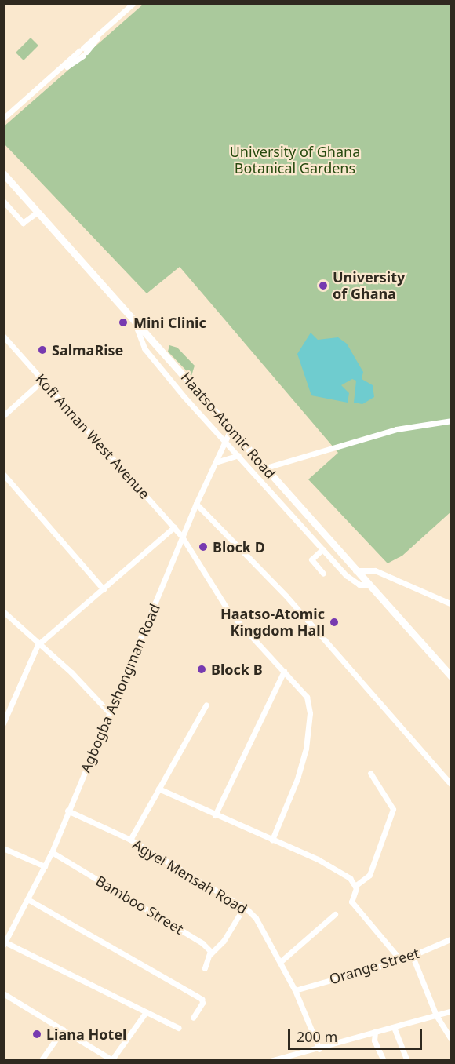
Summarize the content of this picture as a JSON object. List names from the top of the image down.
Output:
{
  "streets": {
    "main road": ["Haatso-Atomic Road"],
    "street": [
      "Kofi Annan West Avenue",
      "Agbogba Ashongman Road",
      "Agyei Mensah Road",
      "Bamboo Street",
      "Orange Street"
    ]
  },
  "crossings": [
    ["Haatso-Atomic Road", "Agbogba Ashongman Road"],
    ["Kofi Annan West Avenue", "Agbogba Ashongman Road"],
    ["Agbogba Ashongman Road", "Agyei Mensah Road"],
    ["Agbogba Ashongman Road", "Bamboo Street"],
    ["Agyei Mensah Road", "Orange Street"]
  ],
  "parks": ["University of Ghana Botanical Gardens"],
  "places": [
    "University of Ghana",
    "Mini Clinic",
    "SalmaRise",
    "Block D",
    "Haatso-Atomic Kingdom Hall",
    "Block B",
    "Liana Hotel"
  ],
  "scale_bar": "200 m"
}
